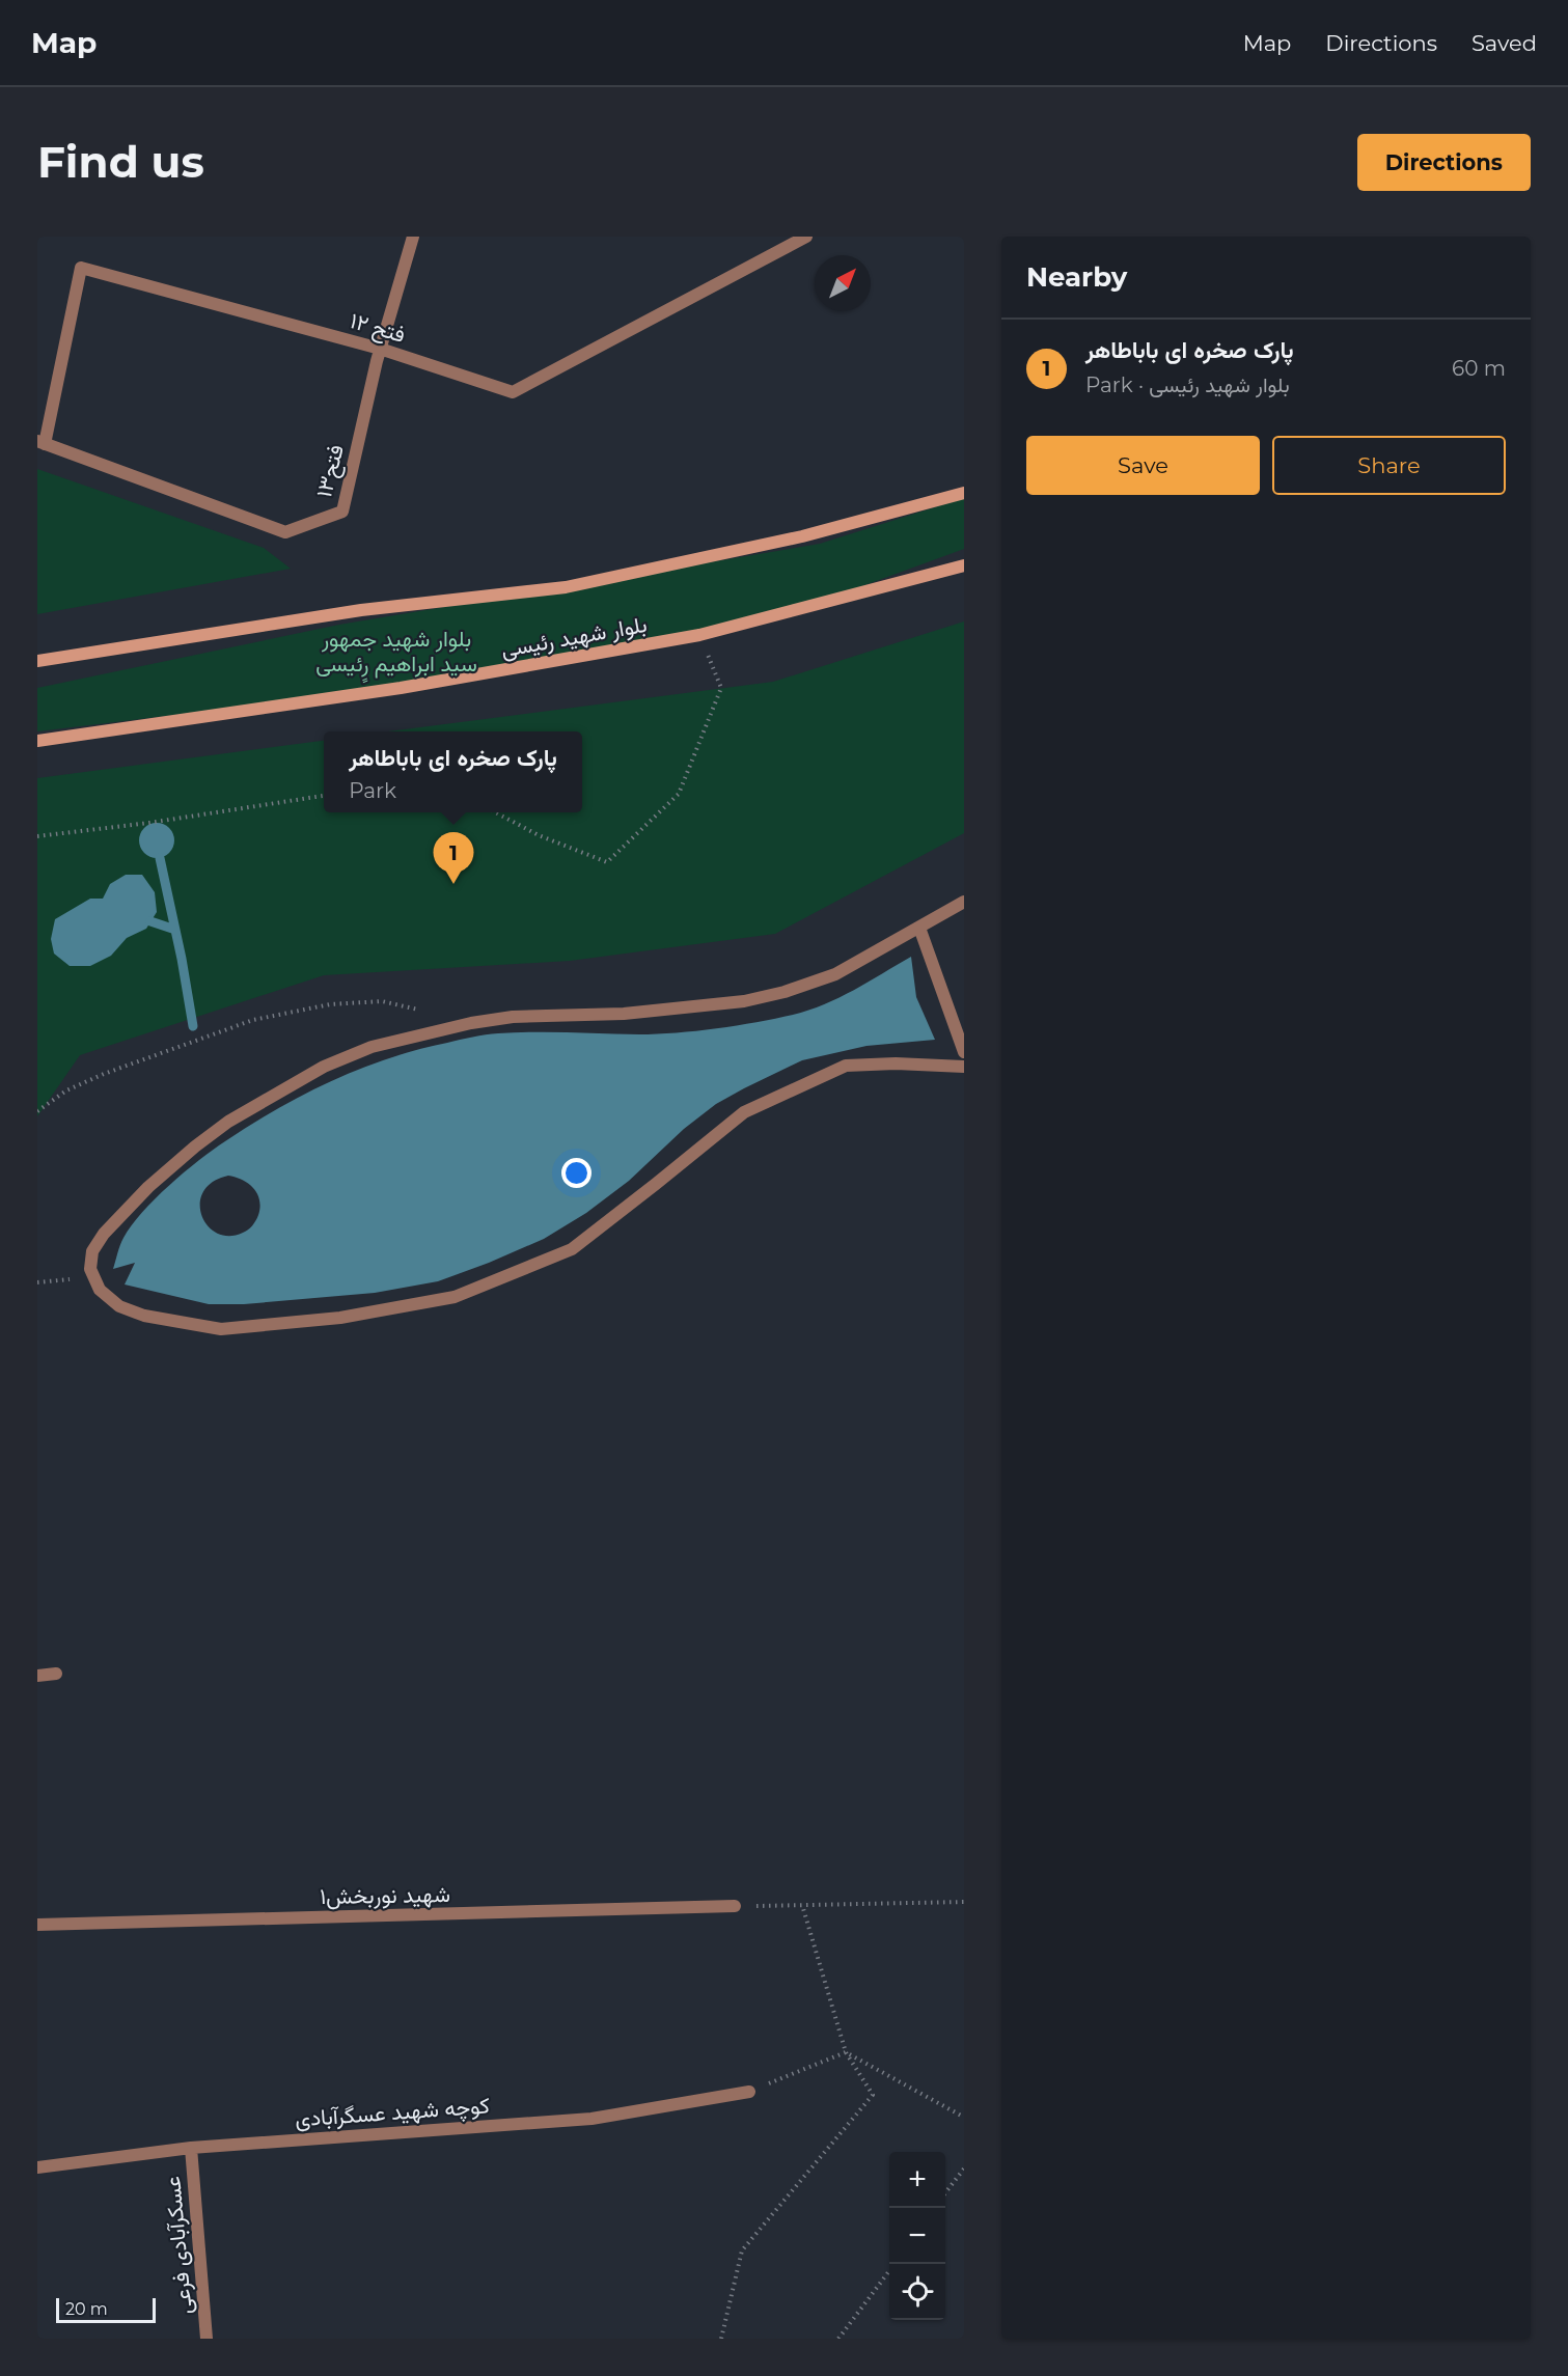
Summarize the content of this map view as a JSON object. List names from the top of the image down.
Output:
{
  "streets": {
    "main road": ["بلوار شهید رئیسی"],
    "street": [
      "فتح ۱۲",
      "فتح۱۳",
      "شهید نوربخش۱",
      "کوچه شهید عسگرآبادی",
      "عسکرآبادی فرعی"
    ]
  },
  "crossings": [
    ["فتح ۱۲", "فتح۱۳"],
    ["کوچه شهید عسگرآبادی", "عسکرآبادی فرعی"]
  ],
  "parks": ["بلوار شهید جمهور سید ابراهیم رِِئیسی"],
  "scale_bar": "20 m",
  "north": "top right",
  "page": {
    "header": "Map",
    "nav": ["Map", "Directions", "Saved"],
    "buttons": [
      "Directions",
      ["Save", "Share"]
    ],
    "title": "Find us",
    "heading": "Nearby",
    "list": [
      {
        "mark": "1",
        "name": "پارک صخره ای باباطاهر",
        "note": "Park · بلوار شهید رئیسی",
        "value": "60 m"
      }
    ],
    "popup": ["پارک صخره ای باباطاهر", "Park"],
    "pins": "1",
    "map_buttons": ["+", "−"],
    "scale": "20 m"
  }
}
